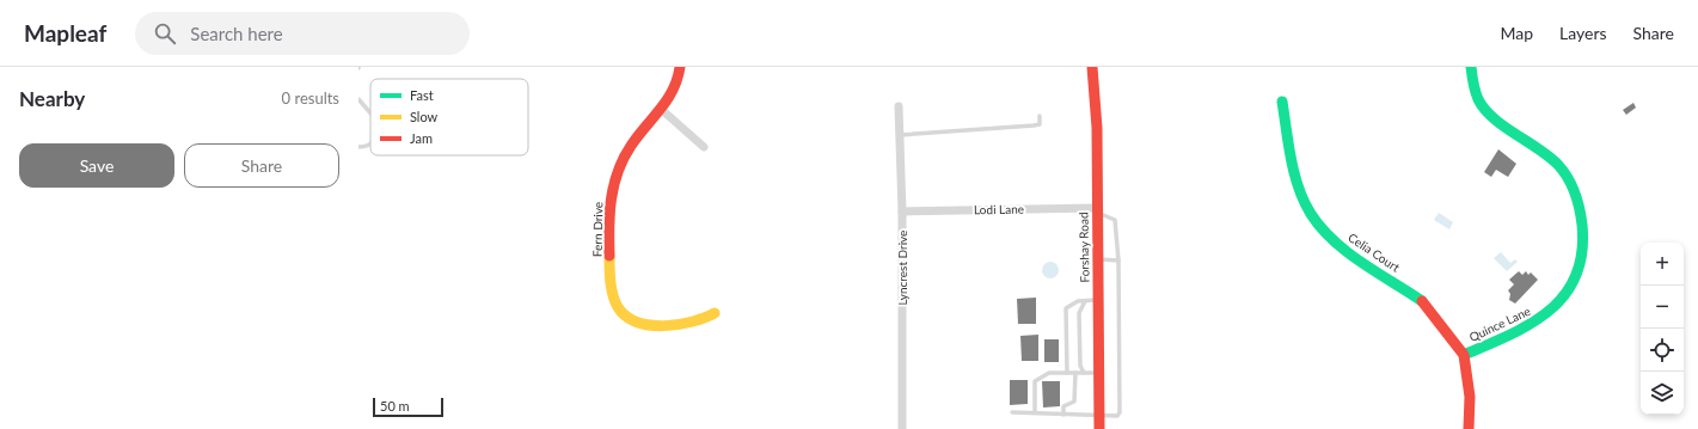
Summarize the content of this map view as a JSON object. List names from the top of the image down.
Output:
{
  "streets": {
    "street": [
      "Lodi Lane",
      "Fern Drive",
      "Forshay Road",
      "Celia Court",
      "Lyncrest Drive",
      "Quince Lane"
    ]
  },
  "crossings": [
    ["Lodi Lane", "Forshay Road"],
    ["Lodi Lane", "Lyncrest Drive"],
    ["Celia Court", "Quince Lane"]
  ],
  "legend": ["Fast", "Slow", "Jam"],
  "scale_bar": "50 m",
  "page": {
    "header": "Mapleaf",
    "search": "Search here",
    "nav": ["Map", "Layers", "Share"],
    "heading": ["Nearby", "0 results"],
    "buttons": ["Save", "Share"],
    "map_buttons": ["+", "−"],
    "scale": "50 m"
  }
}
